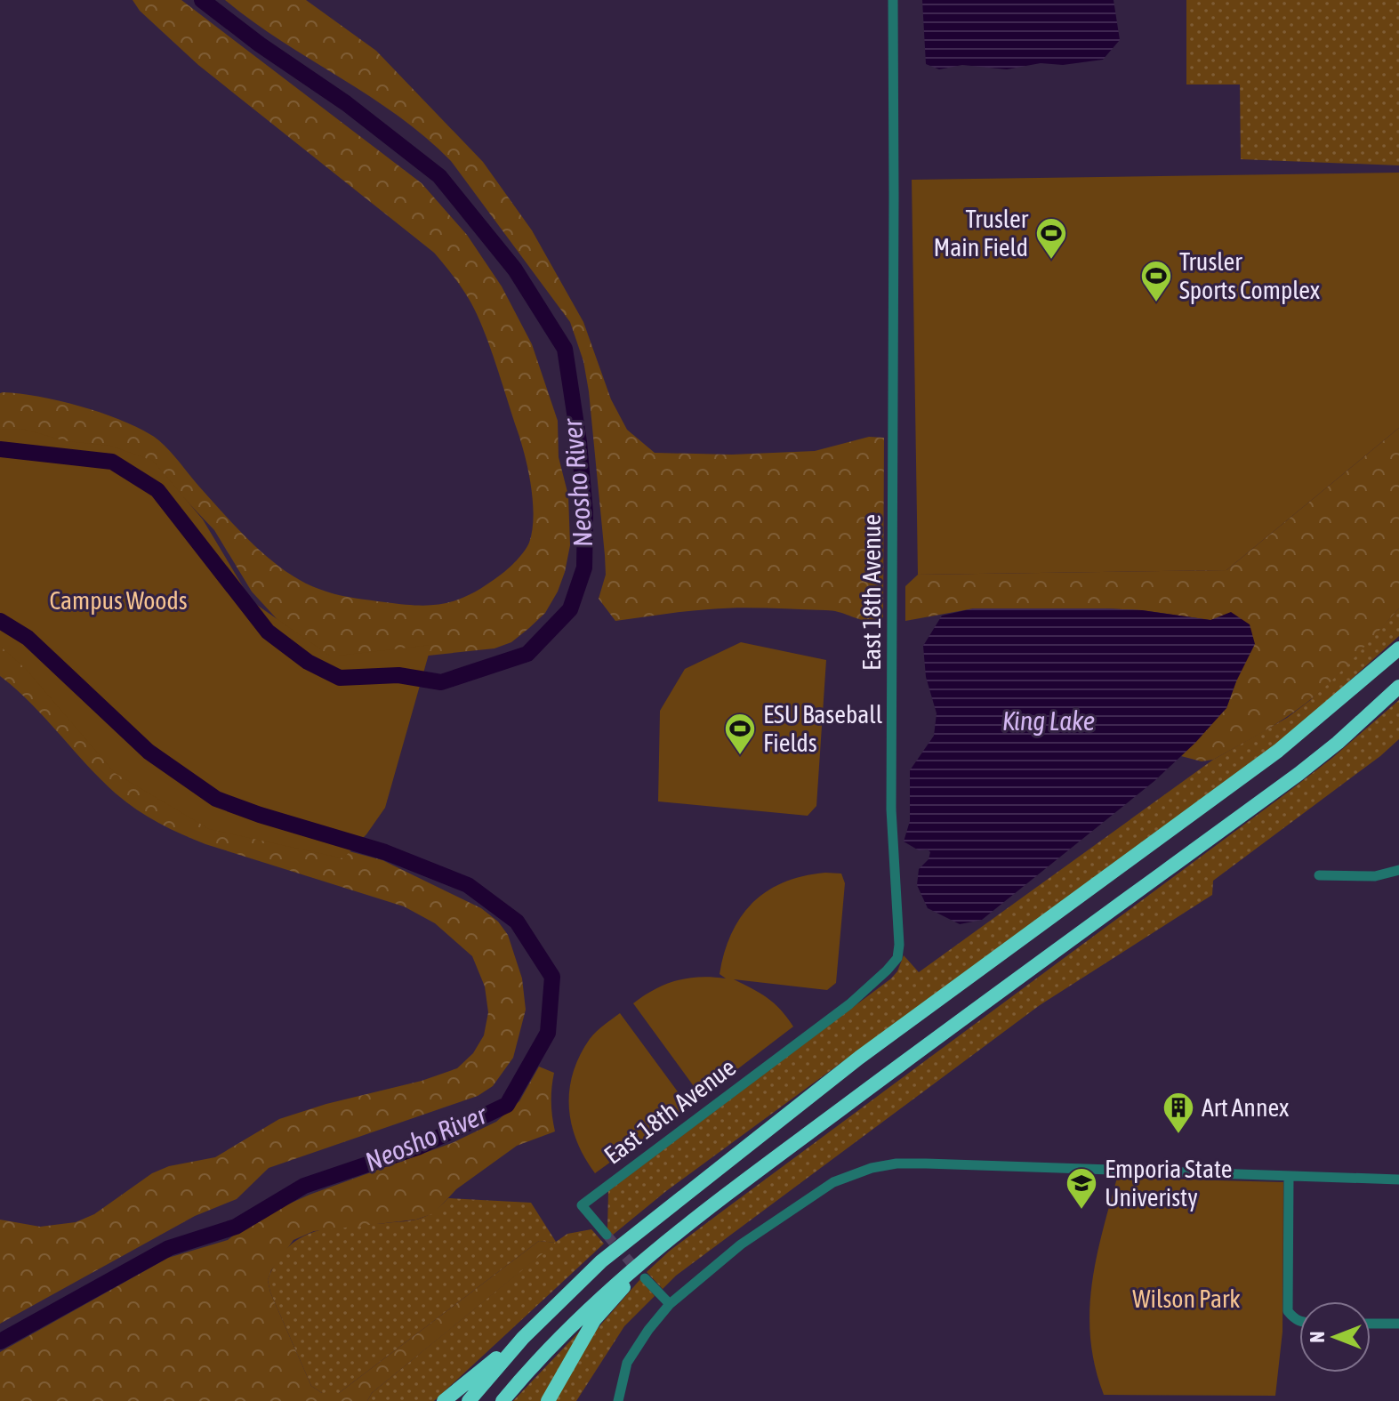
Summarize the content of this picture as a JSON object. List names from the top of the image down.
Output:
{
  "streets": {
    "street": ["East 18th Avenue"]
  },
  "water": ["Neosho River", "King Lake"],
  "parks": ["Campus Woods", "Wilson Park"],
  "places": {
    "sports": ["Trusler Main Field", "Trusler Sports Complex", "ESU Baseball Fields"],
    "building": ["Art Annex"],
    "school or university": ["Emporia State Univeristy"]
  },
  "north": "left"
}
